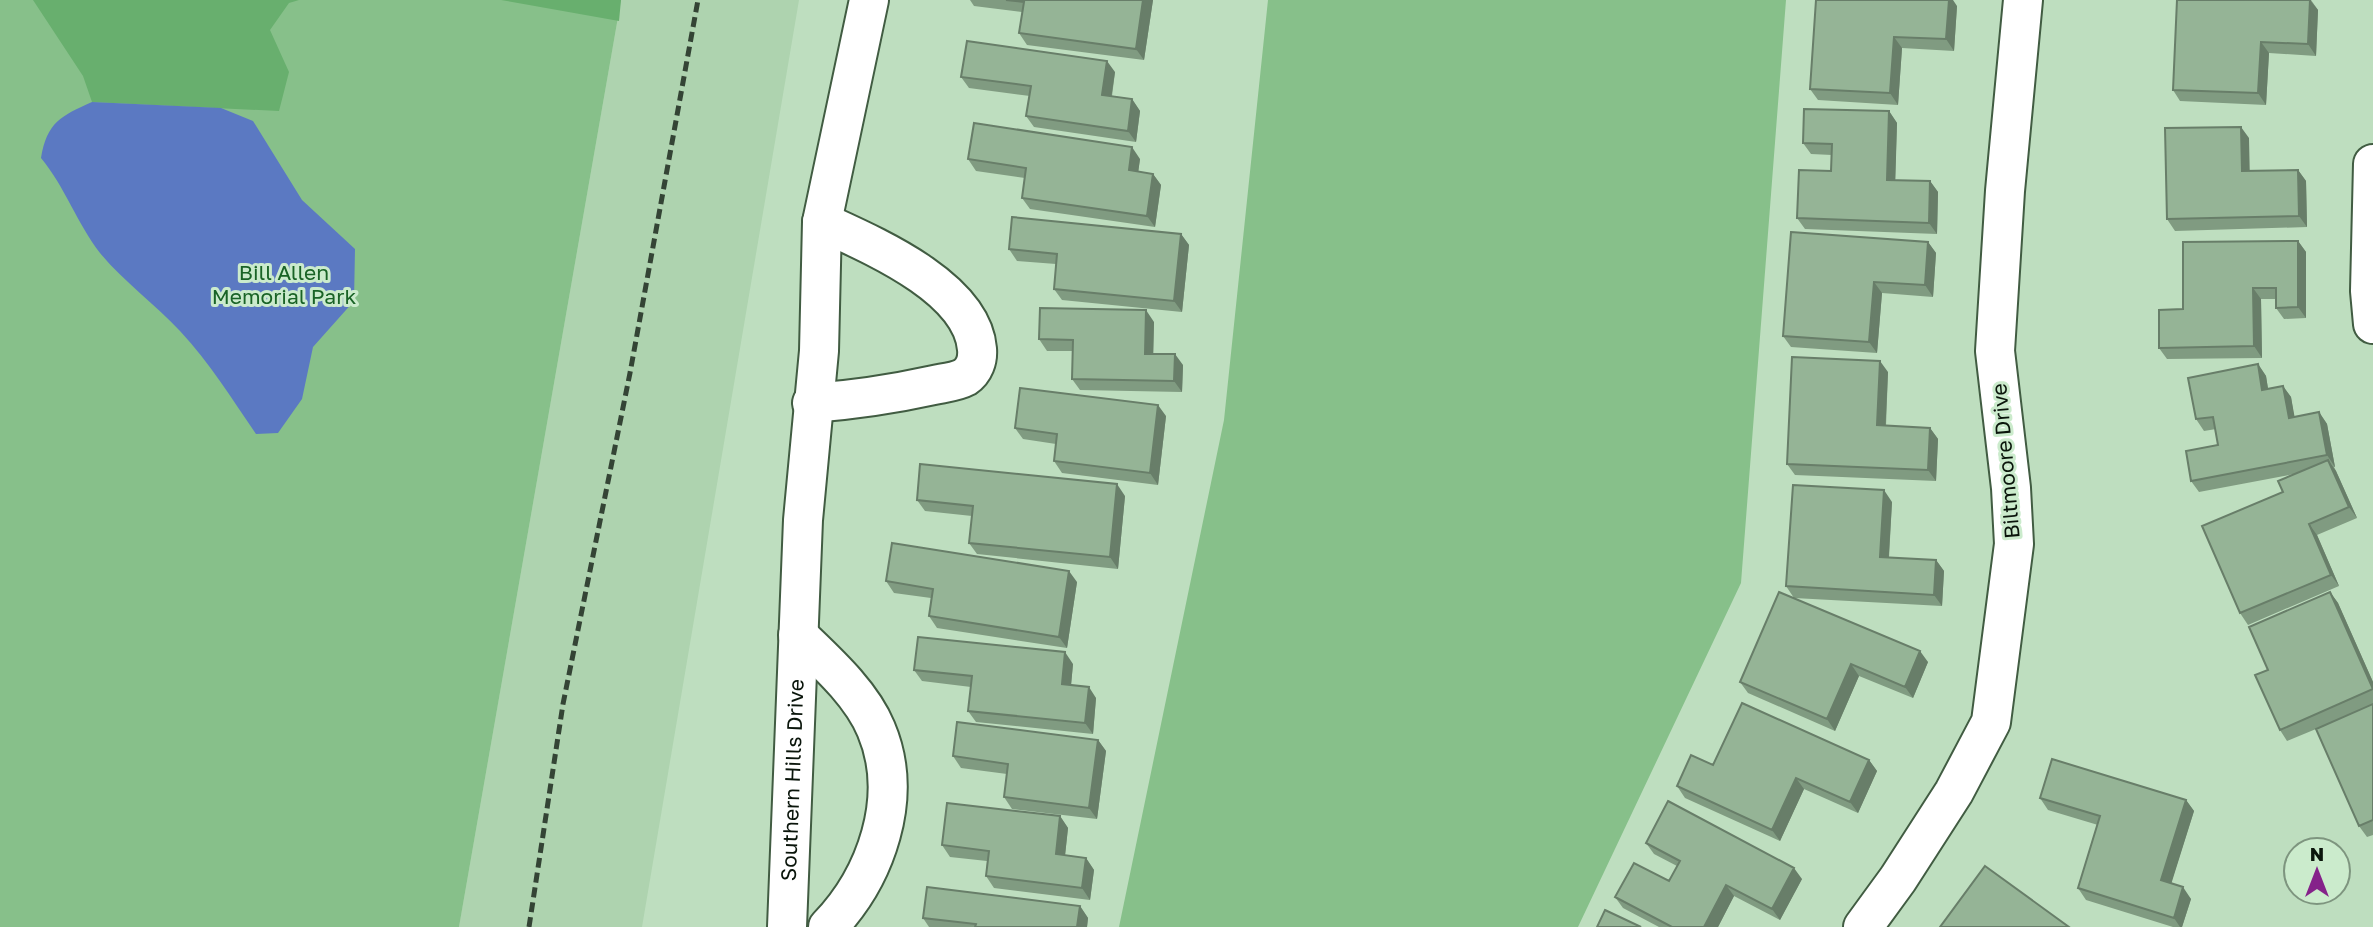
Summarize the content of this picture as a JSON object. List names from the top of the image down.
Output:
{
  "streets": {
    "street": ["Biltmoore Drive", "Southern Hills Drive"]
  },
  "parks": ["Bill Allen Memorial Park"],
  "north": "top"
}
